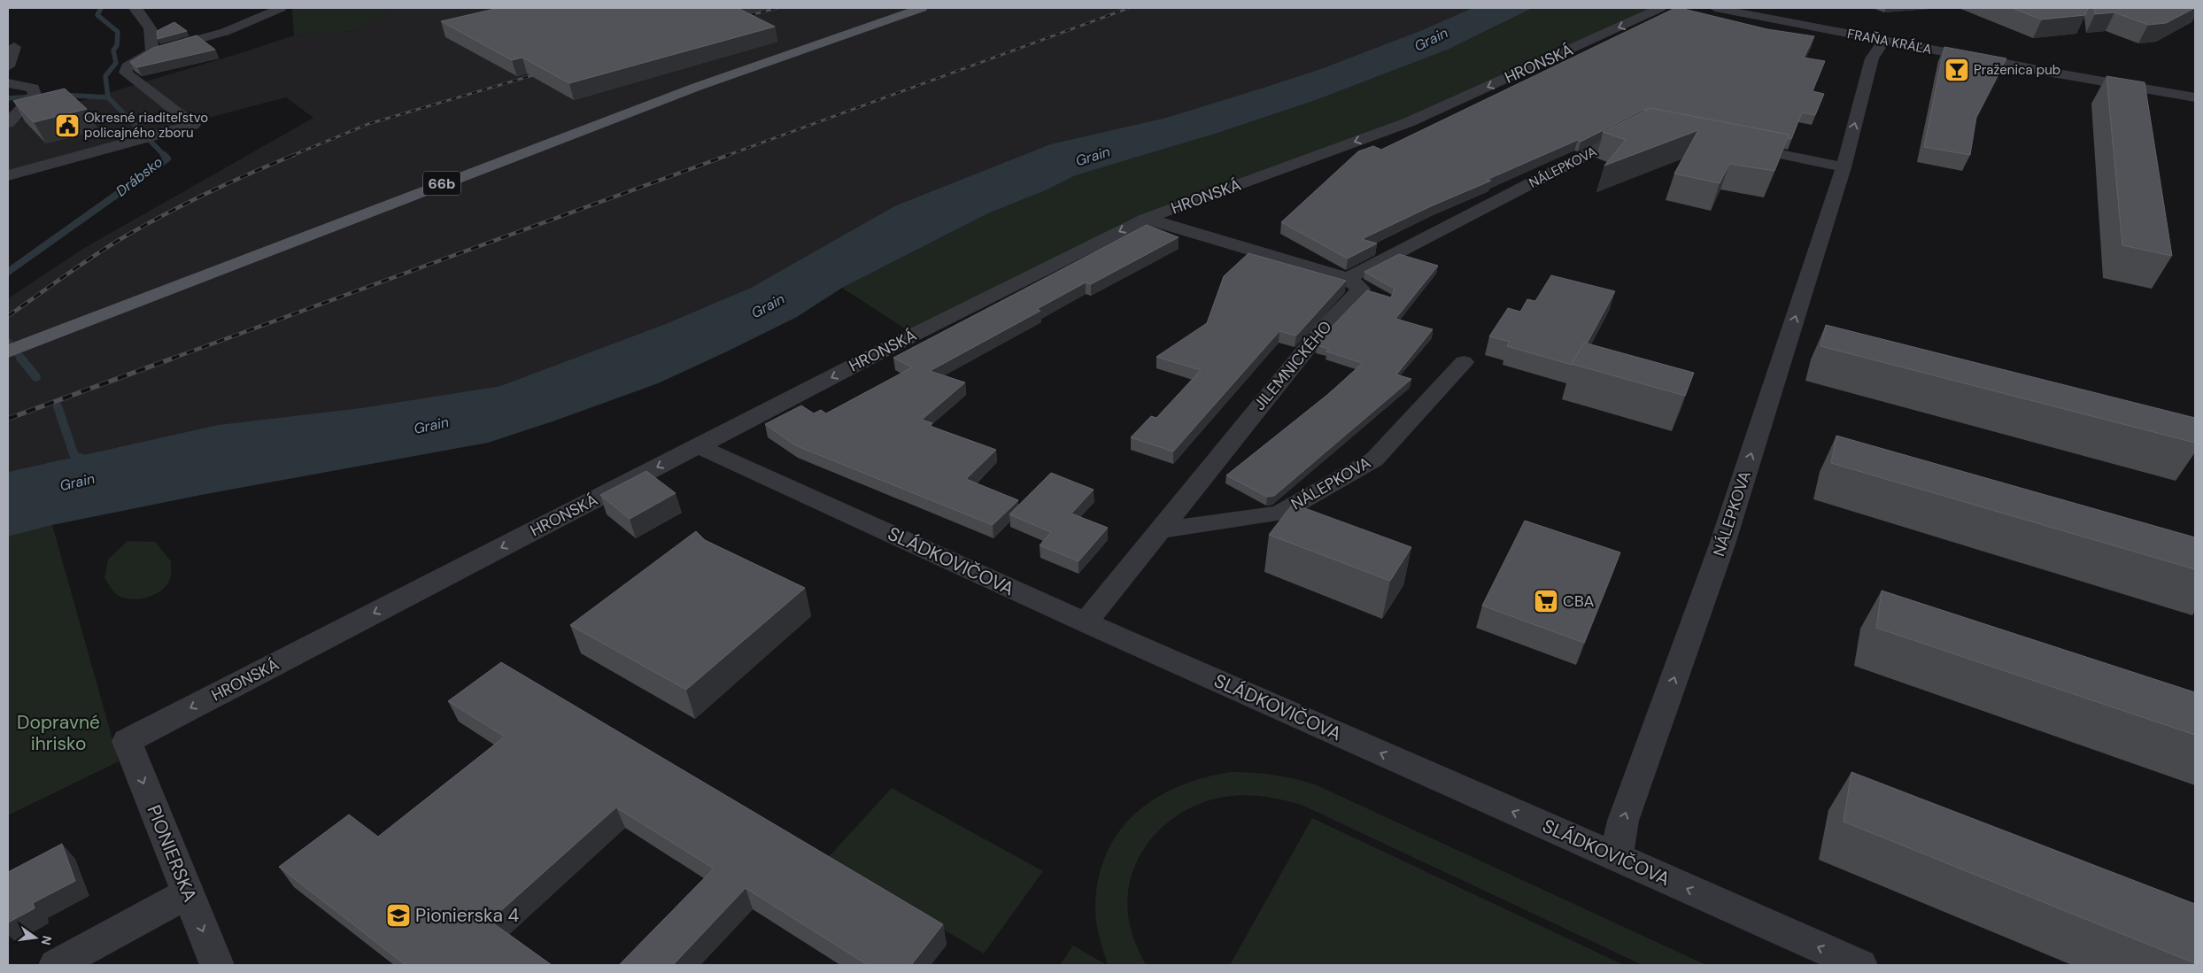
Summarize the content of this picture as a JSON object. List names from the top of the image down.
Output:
{
  "streets": {
    "main road": ["66b"],
    "street": [
      "FRAŇA KRÁĽA",
      "HRONSKÁ",
      "NÁLEPKOVA",
      "JILEMNICKÉHO",
      "SLÁDKOVIČOVA",
      "PIONIERSKA"
    ]
  },
  "crossings": [
    ["FRAŇA KRÁĽA", "NÁLEPKOVA"],
    ["HRONSKÁ", "SLÁDKOVIČOVA"],
    ["HRONSKÁ", "PIONIERSKA"],
    ["NÁLEPKOVA", "JILEMNICKÉHO"],
    ["NÁLEPKOVA", "SLÁDKOVIČOVA"],
    ["JILEMNICKÉHO", "SLÁDKOVIČOVA"]
  ],
  "one_way": [
    "HRONSKÁ",
    "NÁLEPKOVA",
    "SLÁDKOVIČOVA",
    "PIONIERSKA"
  ],
  "water": ["Grain", "Drábsko"],
  "parks": ["Dopravné ihrisko"],
  "places": {
    "bar": ["Praženica pub"],
    "public building": ["Okresné riaditeľstvo policajného zboru"],
    "supermarket": ["CBA"],
    "school or university": ["Pionierska 4"]
  },
  "north": "right"
}
